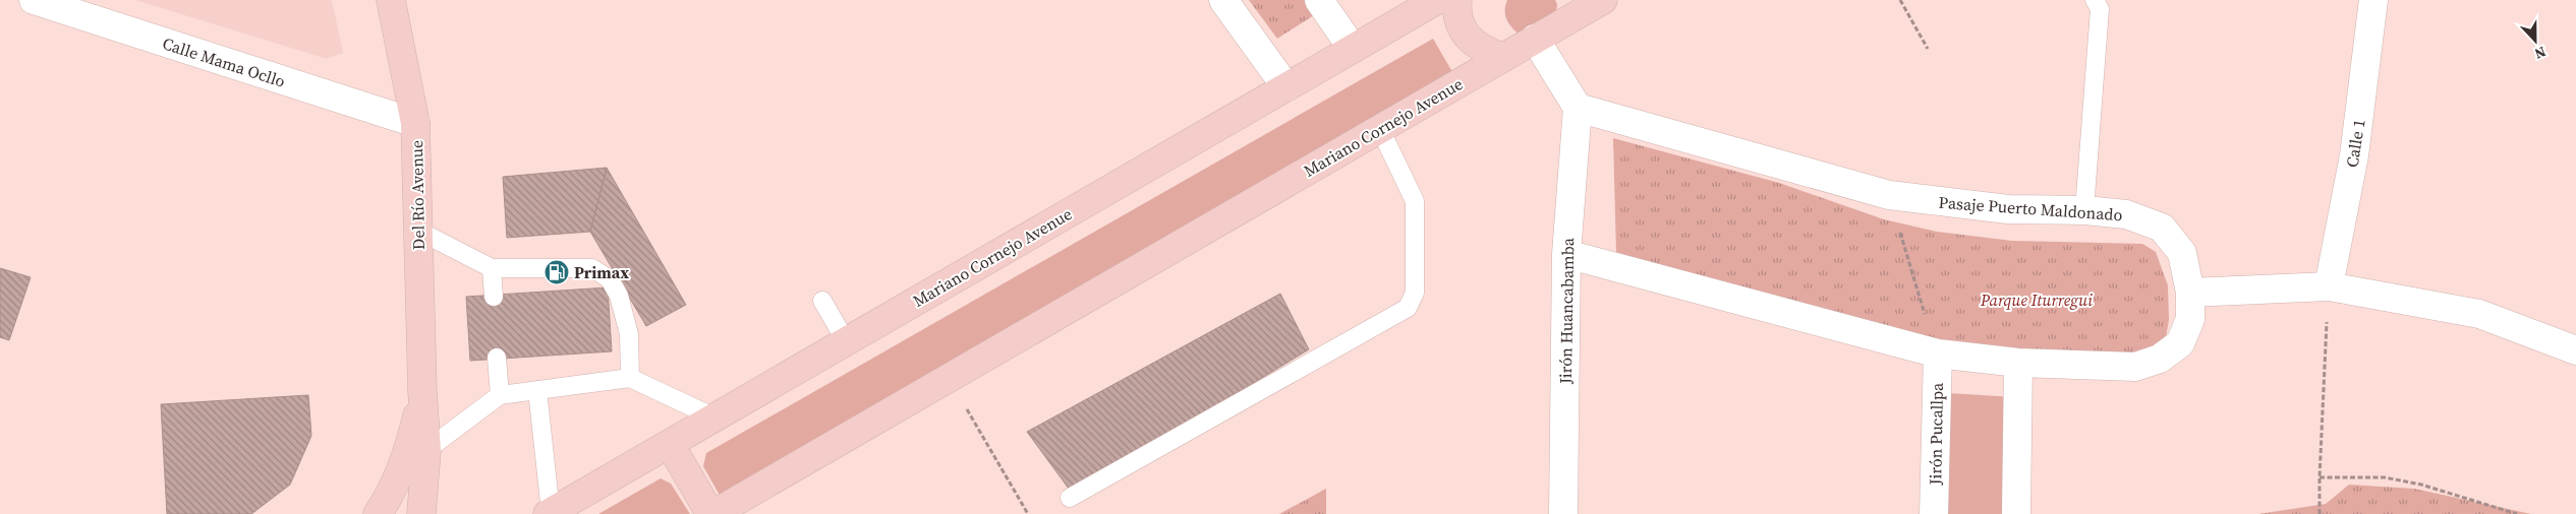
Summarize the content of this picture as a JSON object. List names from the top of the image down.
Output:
{
  "streets": {
    "main road": ["Mariano Cornejo Avenue", "Del Río Avenue"],
    "street": [
      "Calle Mama Ocllo",
      "Calle 1",
      "Pasaje Puerto Maldonado",
      "Jirón Huancabamba",
      "Jirón Pucallpa"
    ]
  },
  "crossings": [
    ["Calle Mama Ocllo", "Del Río Avenue"],
    ["Pasaje Puerto Maldonado", "Jirón Huancabamba"],
    ["Pasaje Puerto Maldonado", "Jirón Pucallpa"]
  ],
  "parks": ["Parque Iturregui"],
  "places": {
    "fuel station": ["Primax"]
  },
  "north": "bottom"
}
